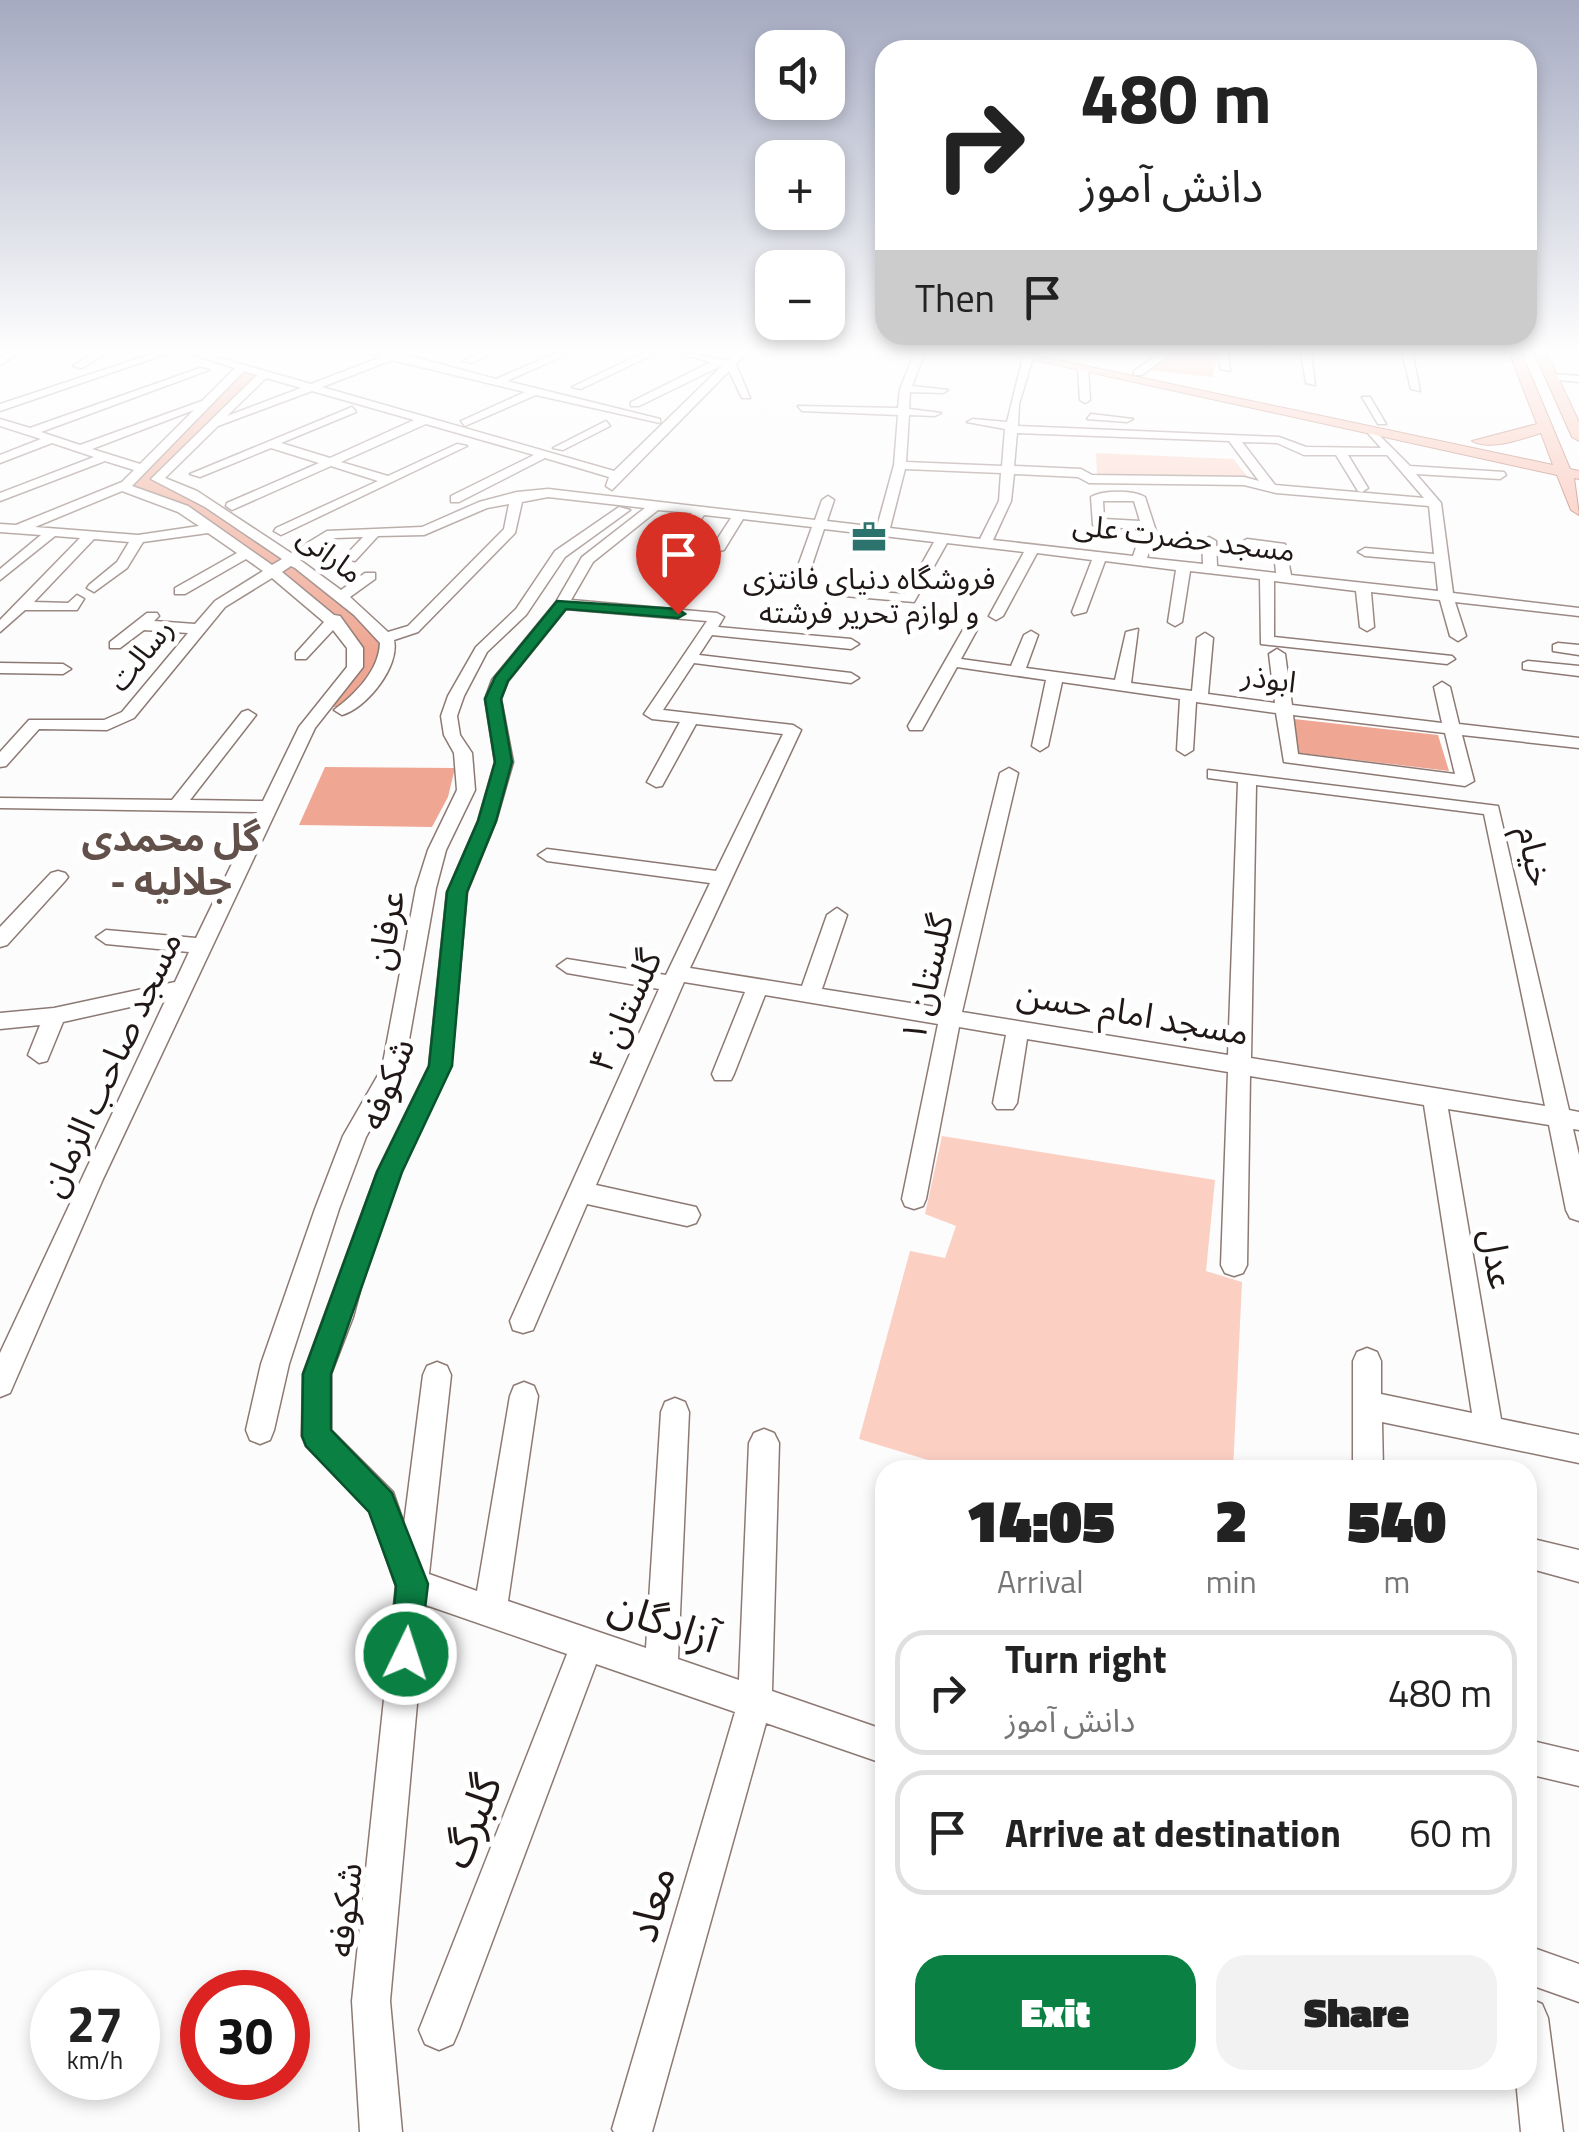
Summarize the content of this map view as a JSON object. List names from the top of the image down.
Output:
{
  "streets": {
    "street": [
      "مسجد حضرت علی",
      "مارانی",
      "رسالت",
      "ابوذر",
      "خیام",
      "عرفان",
      "گلستان ۱",
      "گلستان ۴",
      "مسجد امام حسن",
      "مسجد صاحب الزمان",
      "شکوفه",
      "عدل",
      "آزادگان",
      "گلبرگ",
      "معاد"
    ]
  },
  "crossings": [
    ["مسجد حضرت علی", "رسالت"],
    ["مسجد حضرت علی", "عرفان"],
    ["مسجد حضرت علی", "شکوفه"],
    ["مارانی", "رسالت"],
    ["رسالت", "مسجد صاحب الزمان"],
    ["خیام", "مسجد امام حسن"],
    ["عرفان", "شکوفه"],
    ["گلستان ۱", "مسجد امام حسن"],
    ["گلستان ۴", "مسجد امام حسن"],
    ["مسجد امام حسن", "عدل"],
    ["شکوفه", "آزادگان"],
    ["آزادگان", "گلبرگ"],
    ["آزادگان", "معاد"]
  ],
  "districts": ["گل محمدی - جلالیه"],
  "places": {
    "office": ["فروشگاه دنیای فانتزی و لوازم تحریر فرشته"]
  },
  "page": {
    "map_buttons": ["+", "−"],
    "turn": ["480 m", "دانش آموز"],
    "then": "Then",
    "eta": [
      "14:05",
      "Arrival",
      "2",
      "min",
      "540",
      "m"
    ],
    "list": [
      {
        "name": "Turn right",
        "note": "دانش آموز",
        "value": "480 m"
      },
      {
        "name": "Arrive at destination",
        "value": "60 m"
      }
    ],
    "buttons": ["Exit", "Share"],
    "speed": "27 km/h",
    "limit": "30"
  }
}
